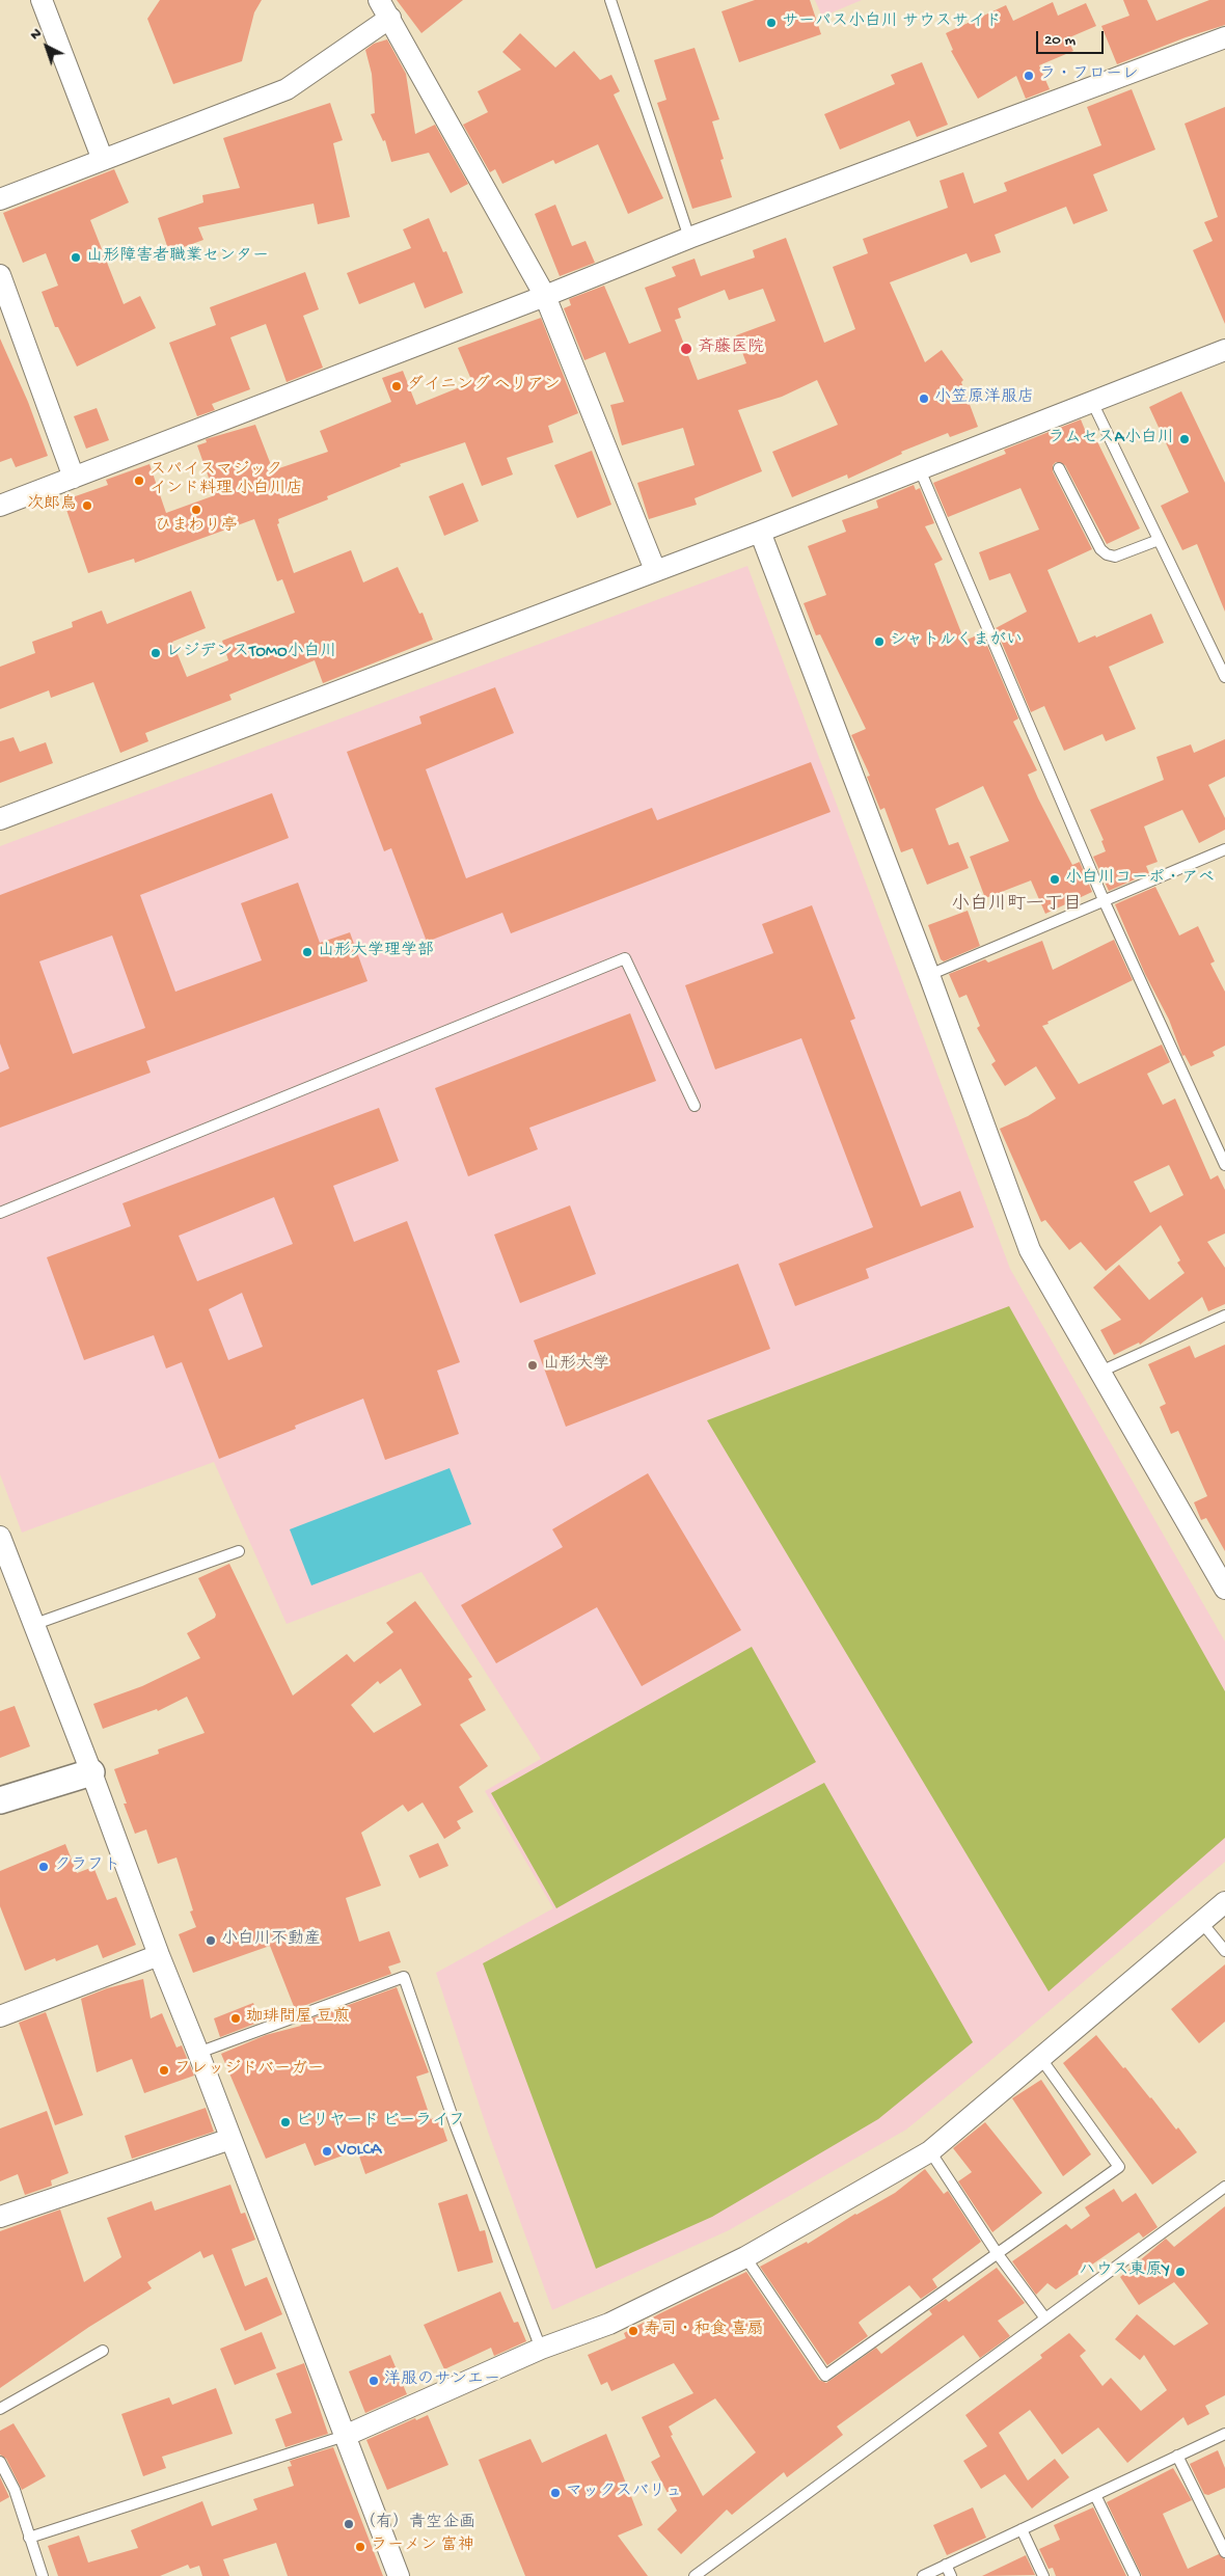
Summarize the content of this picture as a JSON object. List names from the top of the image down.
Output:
{
  "districts": ["小白川町一丁目"],
  "places": [
    "サーパス小白川 サウスサイド",
    "ラ・フローレ",
    "山形障害者職業センター",
    "斉藤医院",
    "ダイニング ヘリアン",
    "小笠原洋服店",
    "ラムセスA小白川",
    "スパイスマジック インド料理 小白川店",
    "次郎鳥",
    "ひまわり亭",
    "シャトルくまがい",
    "レジデンスTOMO小白川",
    "小白川コーポ・アベ",
    "山形大学理学部",
    "山形大学",
    "クラフト",
    "小白川不動産",
    "珈琲問屋 豆煎",
    "フレッジドバーガー",
    "ビリヤード ビーライフ",
    "VOLCA",
    "ハウス東原Y",
    "寿司・和食 喜扇",
    "洋服のサンエー",
    "マックスバリュ",
    "（有）青空企画",
    "ラーメン 富神"
  ],
  "scale_bar": "20 m",
  "north": "top left"
}
